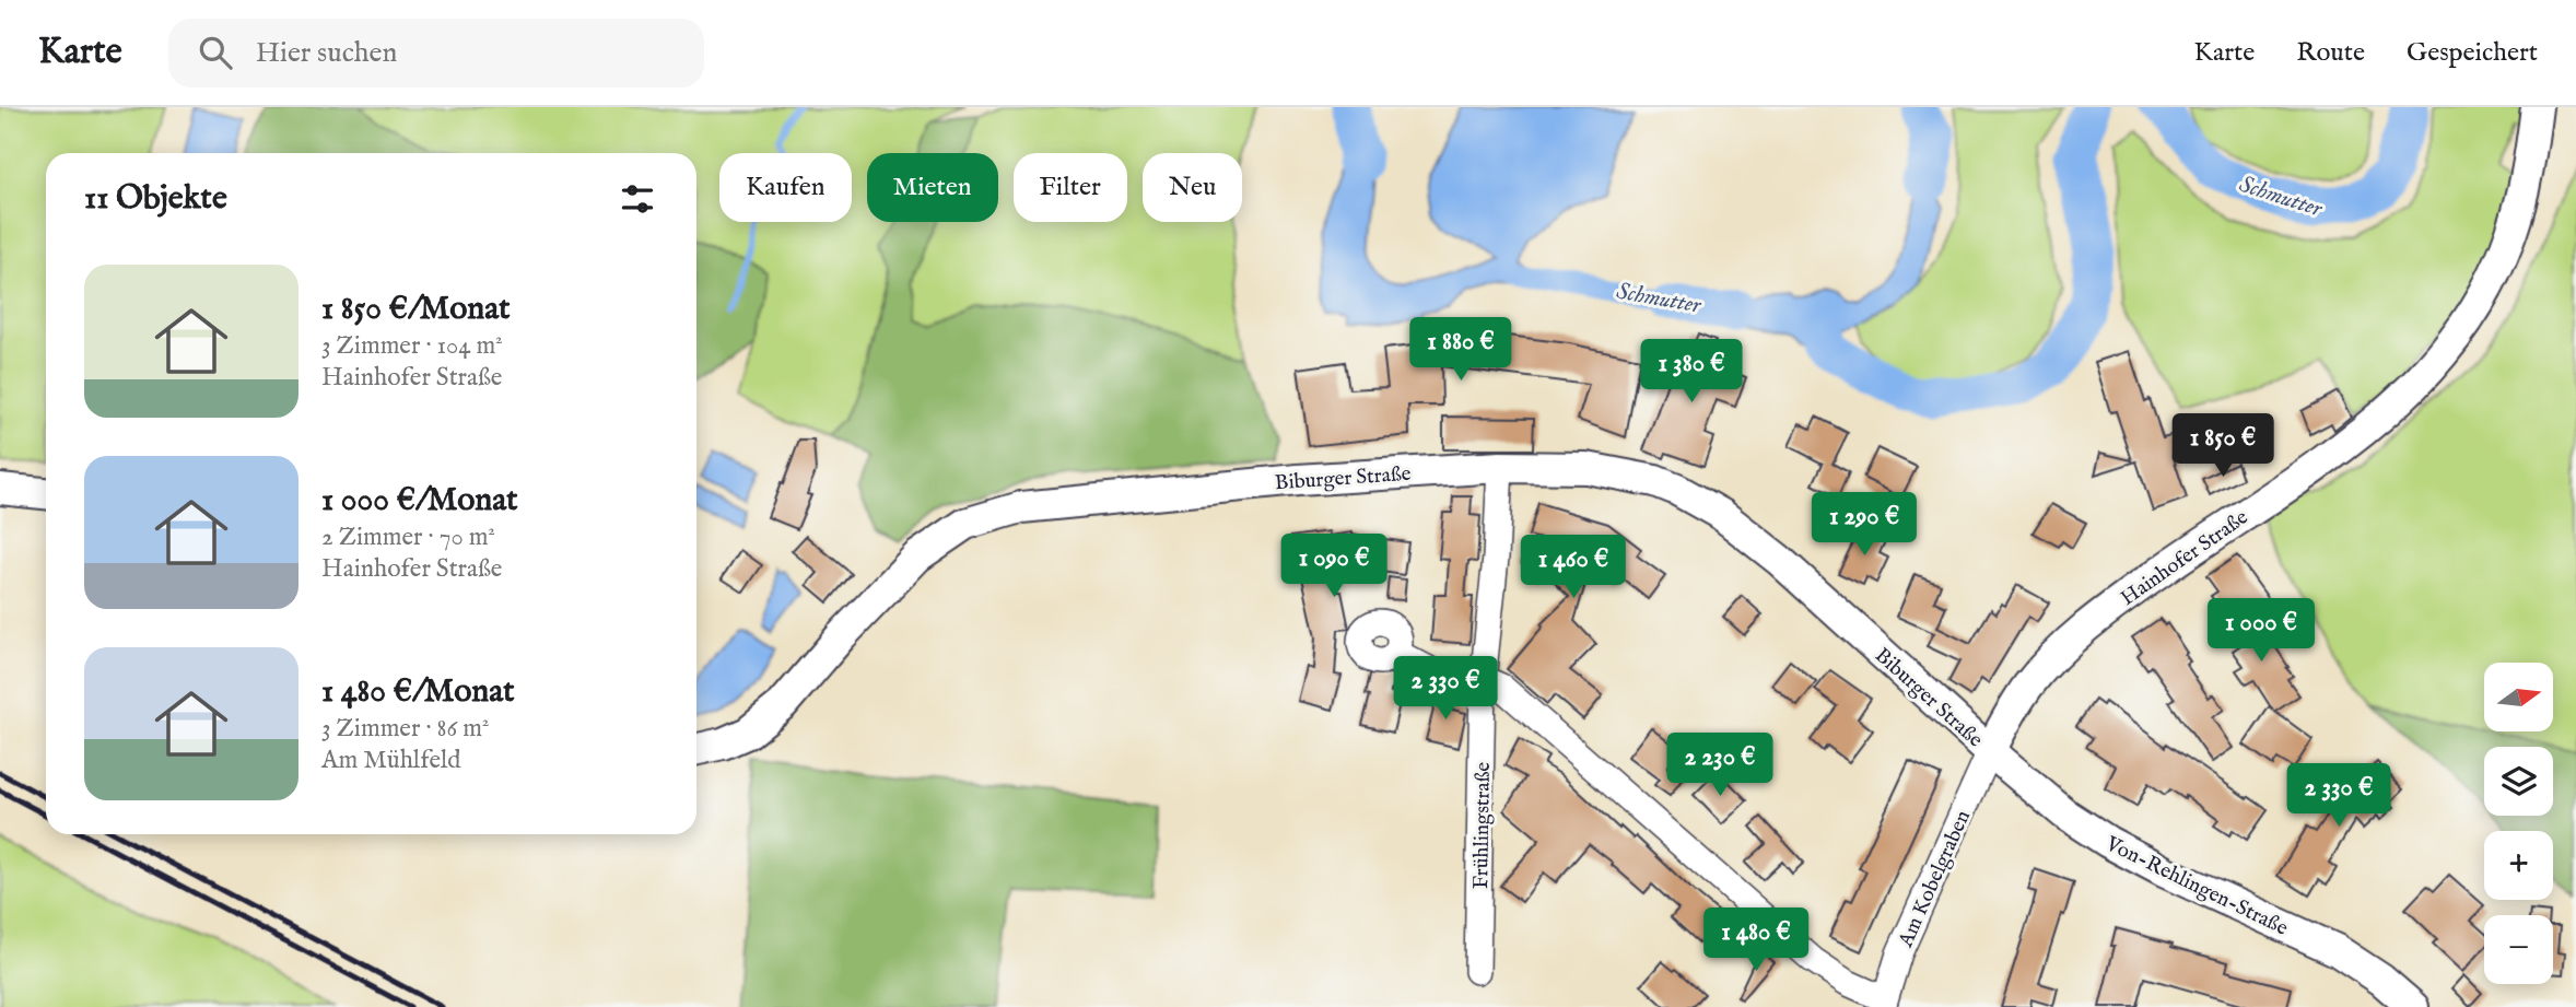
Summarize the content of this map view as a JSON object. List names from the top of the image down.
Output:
{
  "streets": {
    "street": [
      "Biburger Straße",
      "Hainhofer Straße",
      "Frühlingstraße",
      "Am Kobelgraben",
      "Von-Rehlingen-Straße"
    ]
  },
  "crossings": [
    ["Biburger Straße", "Hainhofer Straße"],
    ["Biburger Straße", "Frühlingstraße"],
    ["Biburger Straße", "Am Kobelgraben"],
    ["Biburger Straße", "Von-Rehlingen-Straße"],
    ["Hainhofer Straße", "Am Kobelgraben"],
    ["Hainhofer Straße", "Von-Rehlingen-Straße"],
    ["Am Kobelgraben", "Von-Rehlingen-Straße"]
  ],
  "water": ["Schmutter"],
  "north": "right",
  "page": {
    "header": "Karte",
    "search": "Hier suchen",
    "nav": ["Karte", "Route", "Gespeichert"],
    "chip": [
      "Kaufen",
      "Mieten",
      "Filter",
      "Neu"
    ],
    "heading": "11 Objekte",
    "list": [
      {
        "name": "1 850 €/Monat",
        "note": "3 Zimmer · 104 m² · Hainhofer Straße"
      },
      {
        "name": "1 000 €/Monat",
        "note": "2 Zimmer · 70 m² · Hainhofer Straße"
      },
      {
        "name": "1 480 €/Monat",
        "note": "3 Zimmer · 86 m² · Am Mühlfeld"
      }
    ],
    "price": [
      "1 880 €",
      "1 380 €",
      "1 850 €",
      "1 290 €",
      "1 090 €",
      "1 460 €",
      "1 000 €",
      "2 330 €",
      "2 230 €",
      "2 330 €",
      "1 480 €"
    ],
    "map_buttons": ["+", "−"]
  }
}
